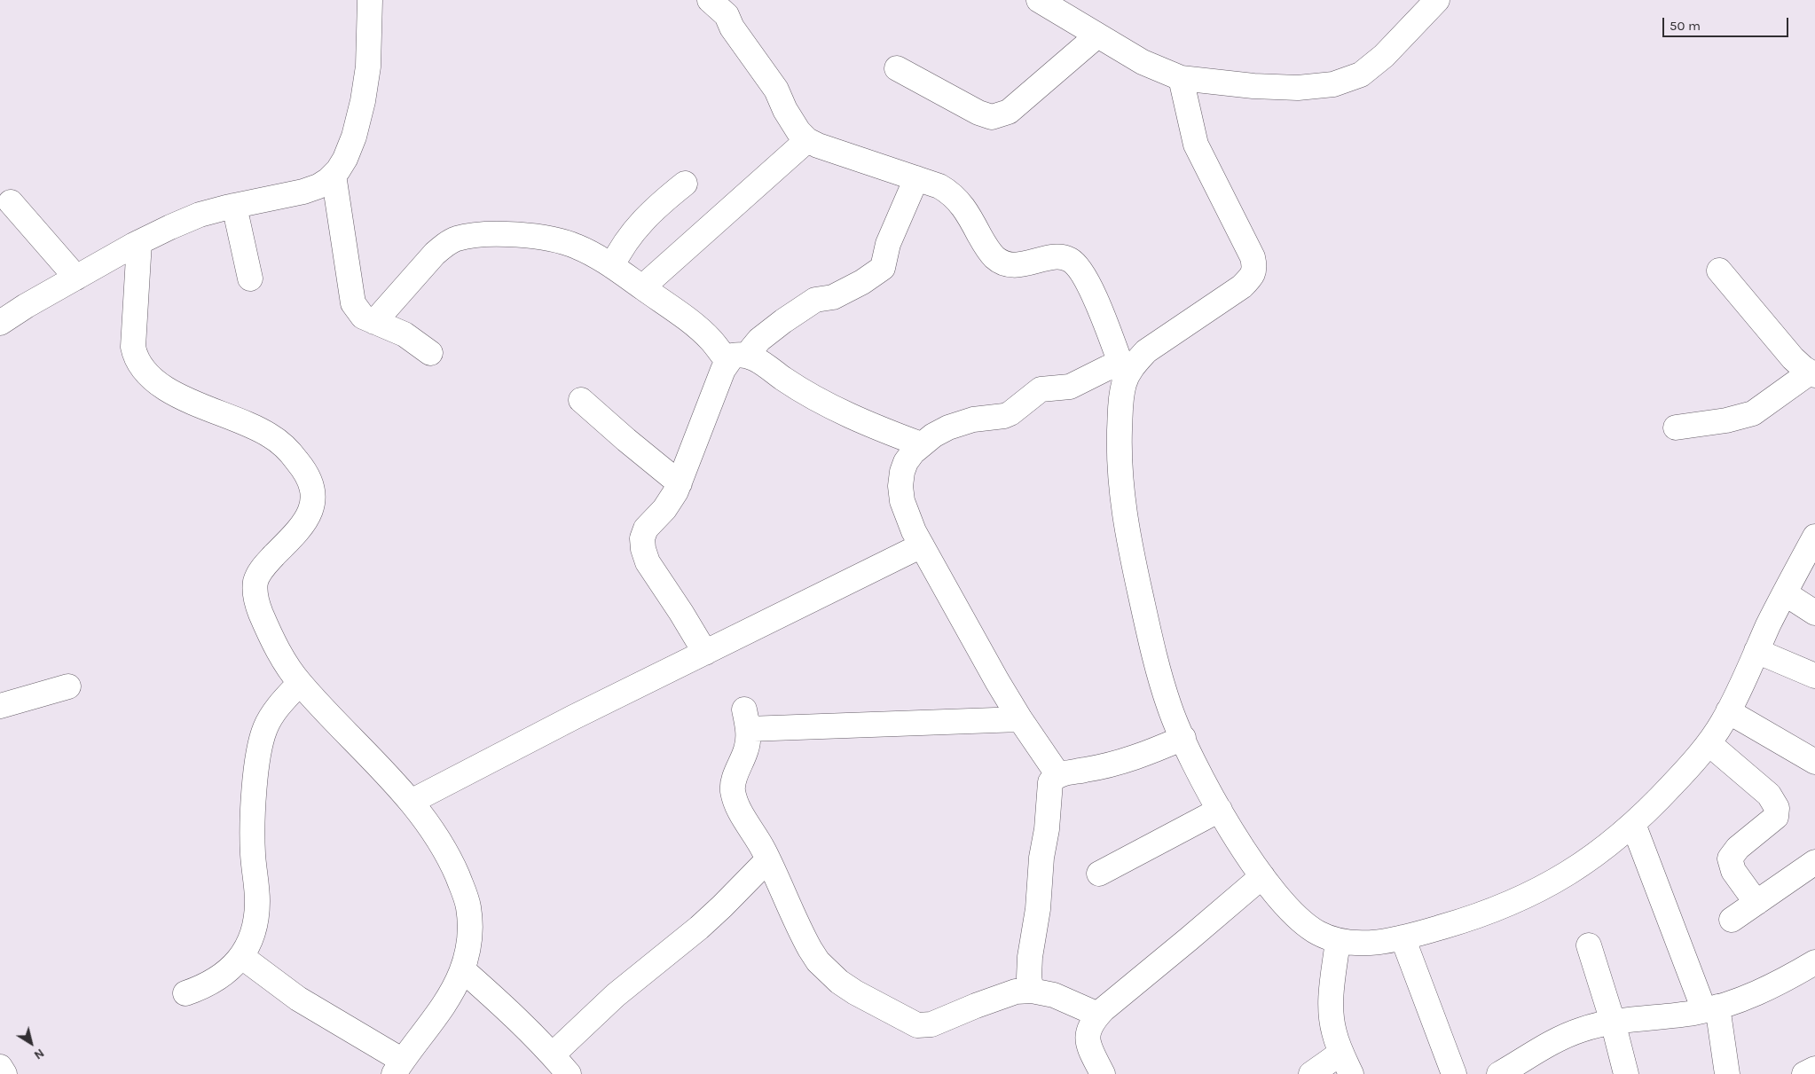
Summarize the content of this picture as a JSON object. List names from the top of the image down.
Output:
{
  "scale_bar": "50 m",
  "north": "bottom right"
}
